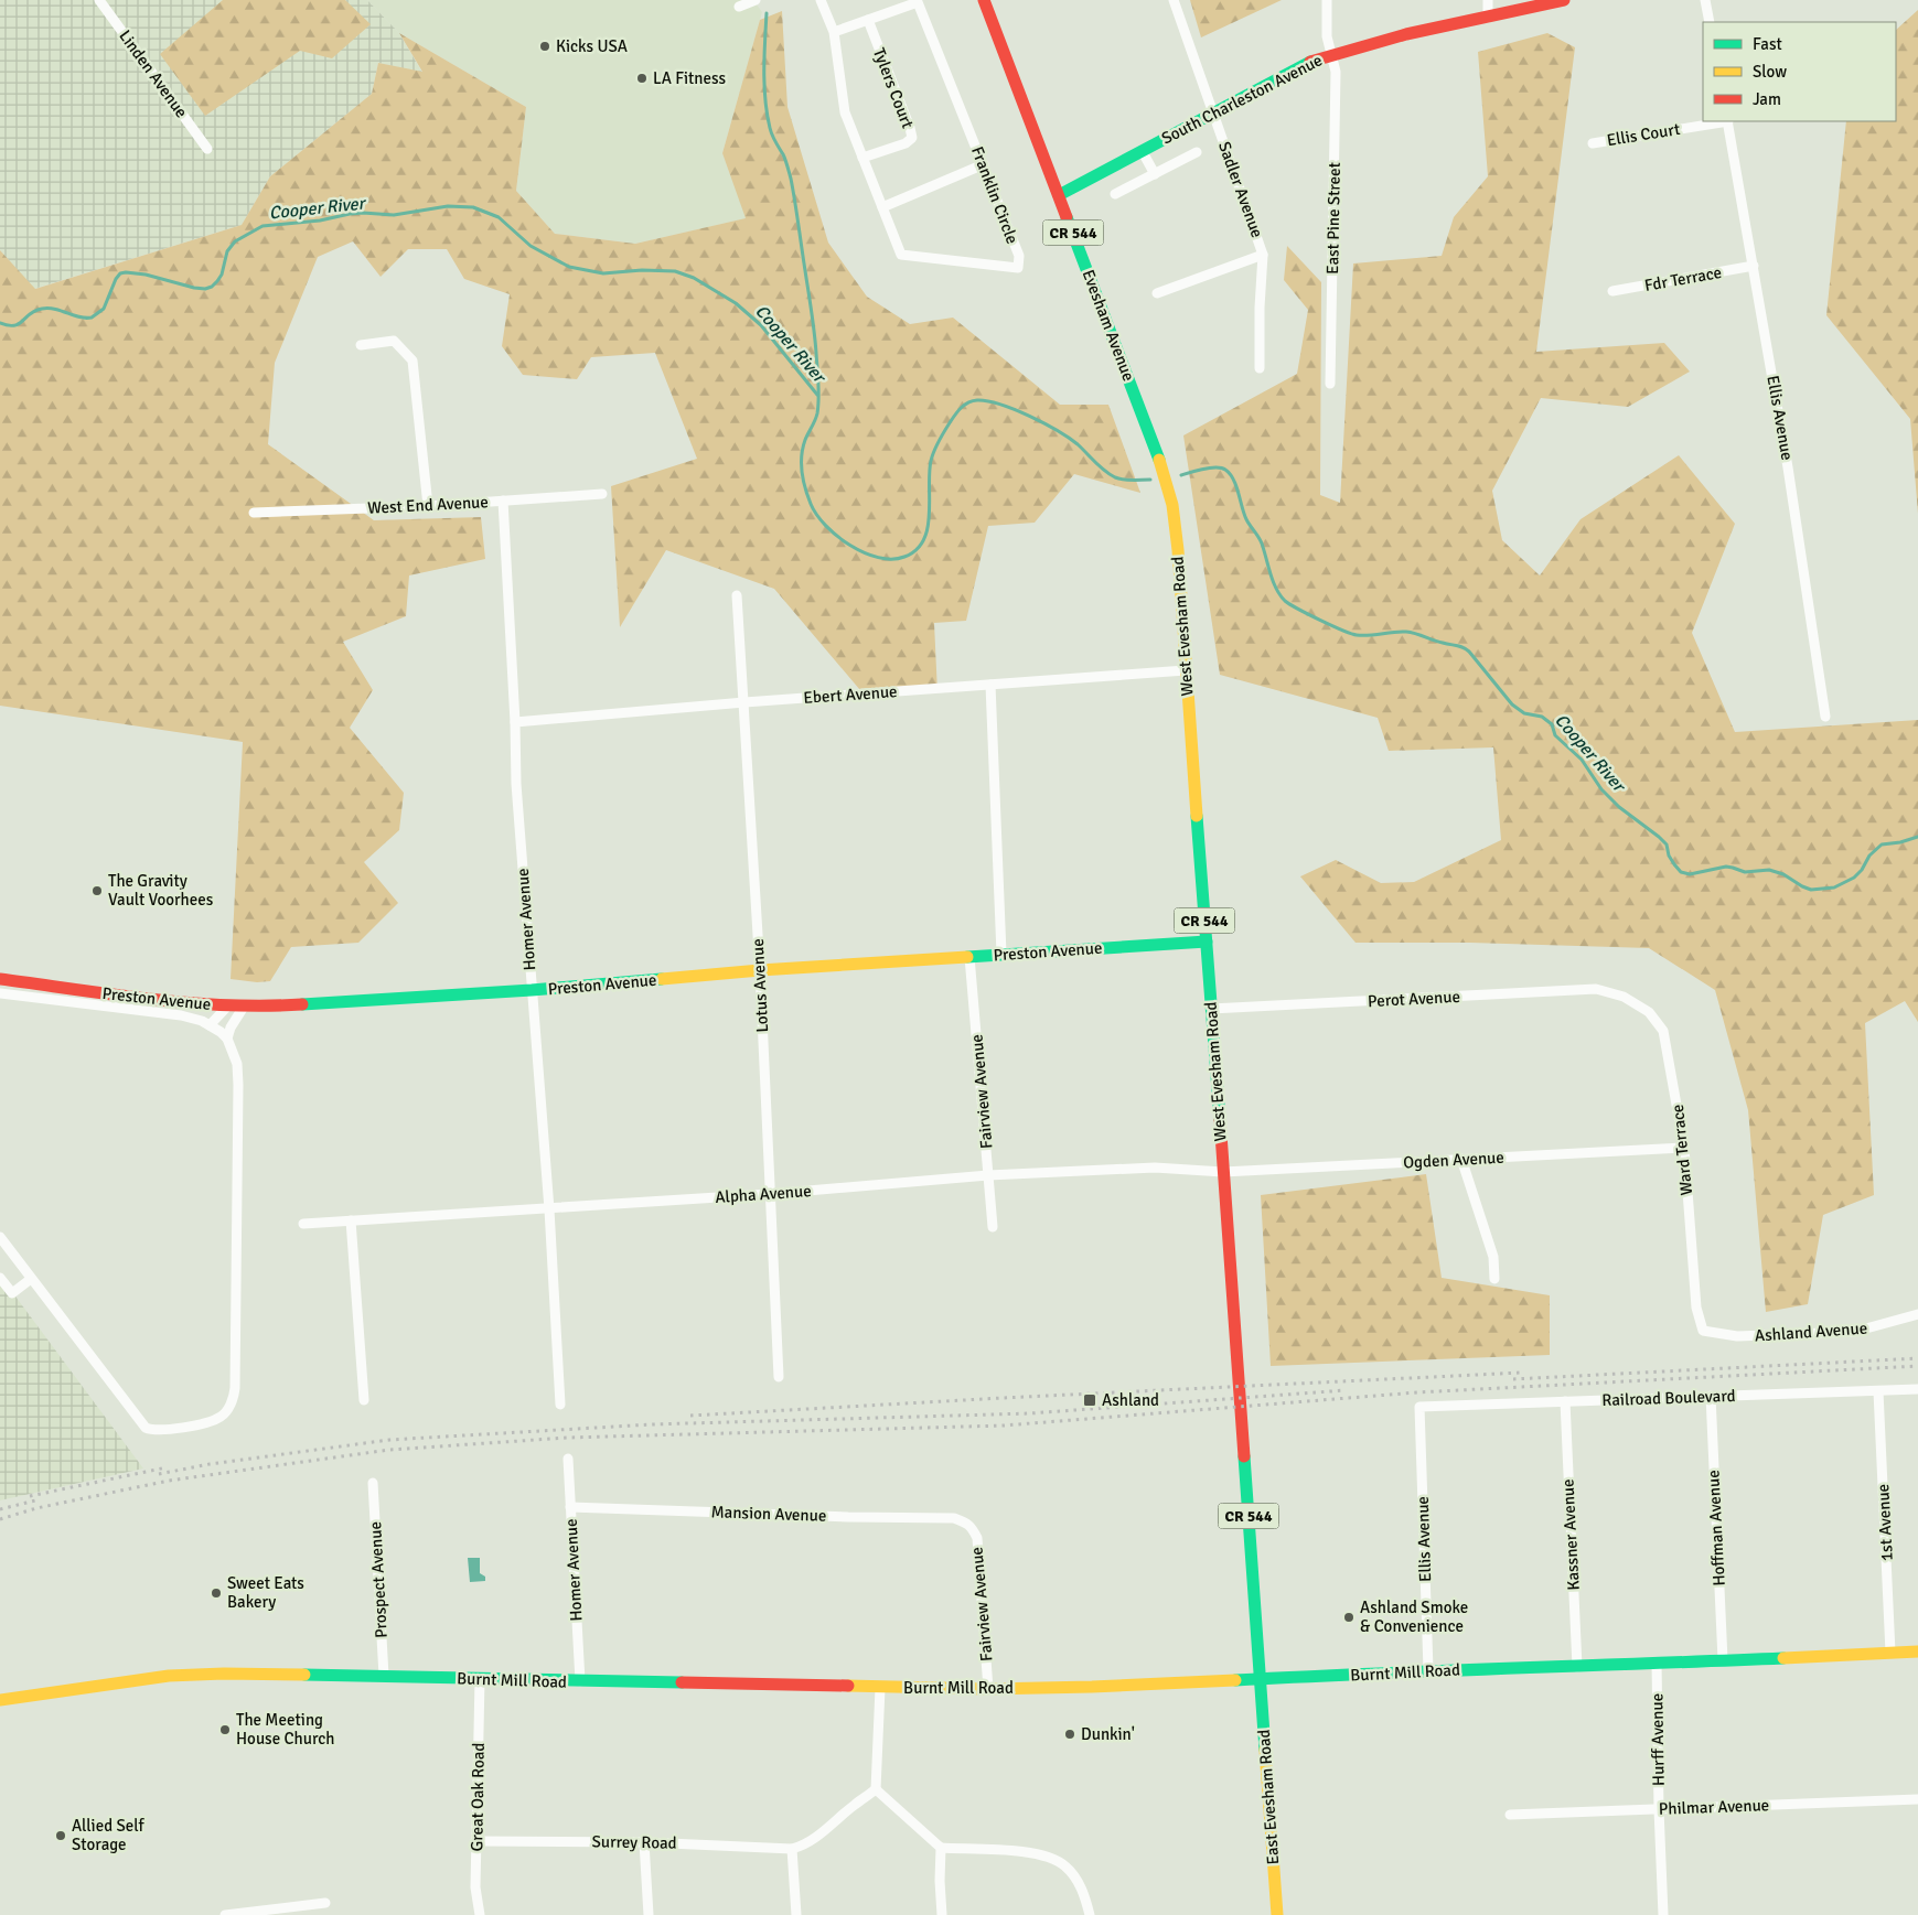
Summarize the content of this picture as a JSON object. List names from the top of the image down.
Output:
{
  "streets": {
    "main road": [
      "South Charleston Avenue",
      "CR 544",
      "Evesham Avenue",
      "West Evesham Road",
      "Preston Avenue",
      "Burnt Mill Road",
      "East Evesham Road"
    ],
    "street": [
      "Linden Avenue",
      "Tylers Court",
      "Ellis Court",
      "Sadler Avenue",
      "Franklin Circle",
      "East Pine Street",
      "Fdr Terrace",
      "Ellis Avenue",
      "West End Avenue",
      "Ebert Avenue",
      "Homer Avenue",
      "Lotus Avenue",
      "Perot Avenue",
      "Fairview Avenue",
      "Ward Terrace",
      "Ogden Avenue",
      "Alpha Avenue",
      "Ashland Avenue",
      "Railroad Boulevard",
      "Mansion Avenue",
      "1st Avenue",
      "Hoffman Avenue",
      "Kassner Avenue",
      "Prospect Avenue",
      "Hurff Avenue",
      "Great Oak Road",
      "Philmar Avenue",
      "Surrey Road"
    ]
  },
  "crossings": [
    ["Tylers Court", "Franklin Circle"],
    ["South Charleston Avenue", "Sadler Avenue"],
    ["South Charleston Avenue", "East Pine Street"],
    ["South Charleston Avenue", "Evesham Avenue"],
    ["Fdr Terrace", "Ellis Avenue"],
    ["Evesham Avenue", "West Evesham Road"],
    ["Ellis Avenue", "Railroad Boulevard"],
    ["Ellis Avenue", "Burnt Mill Road"],
    ["West End Avenue", "Homer Avenue"],
    ["West Evesham Road", "Ebert Avenue"],
    ["West Evesham Road", "Preston Avenue"],
    ["West Evesham Road", "Perot Avenue"],
    ["West Evesham Road", "Ogden Avenue"],
    ["West Evesham Road", "Alpha Avenue"],
    ["West Evesham Road", "Burnt Mill Road"],
    ["West Evesham Road", "East Evesham Road"],
    ["Ebert Avenue", "Homer Avenue"],
    ["Ebert Avenue", "Lotus Avenue"],
    ["Homer Avenue", "Preston Avenue"],
    ["Homer Avenue", "Alpha Avenue"],
    ["Homer Avenue", "Mansion Avenue"],
    ["Homer Avenue", "Burnt Mill Road"],
    ["Preston Avenue", "Lotus Avenue"],
    ["Preston Avenue", "Fairview Avenue"],
    ["Lotus Avenue", "Alpha Avenue"],
    ["Perot Avenue", "Ward Terrace"],
    ["Fairview Avenue", "Alpha Avenue"],
    ["Fairview Avenue", "Mansion Avenue"],
    ["Fairview Avenue", "Burnt Mill Road"],
    ["Ward Terrace", "Ogden Avenue"],
    ["Ward Terrace", "Ashland Avenue"],
    ["Ogden Avenue", "Alpha Avenue"],
    ["Railroad Boulevard", "1st Avenue"],
    ["Railroad Boulevard", "Hoffman Avenue"],
    ["Railroad Boulevard", "Kassner Avenue"],
    ["1st Avenue", "Burnt Mill Road"],
    ["Hoffman Avenue", "Burnt Mill Road"],
    ["Kassner Avenue", "Burnt Mill Road"],
    ["Prospect Avenue", "Burnt Mill Road"],
    ["Burnt Mill Road", "Hurff Avenue"],
    ["Burnt Mill Road", "Great Oak Road"],
    ["Burnt Mill Road", "East Evesham Road"],
    ["Hurff Avenue", "Philmar Avenue"],
    ["Great Oak Road", "Surrey Road"]
  ],
  "water": ["Cooper River"],
  "places": {
    "other": [
      "Kicks USA",
      "LA Fitness",
      "The Gravity Vault Voorhees",
      "Sweet Eats Bakery",
      "Ashland Smoke & Convenience",
      "The Meeting House Church",
      "Dunkin'",
      "Allied Self Storage"
    ],
    "transit": ["Ashland"]
  },
  "legend": ["Fast", "Slow", "Jam"]
}
